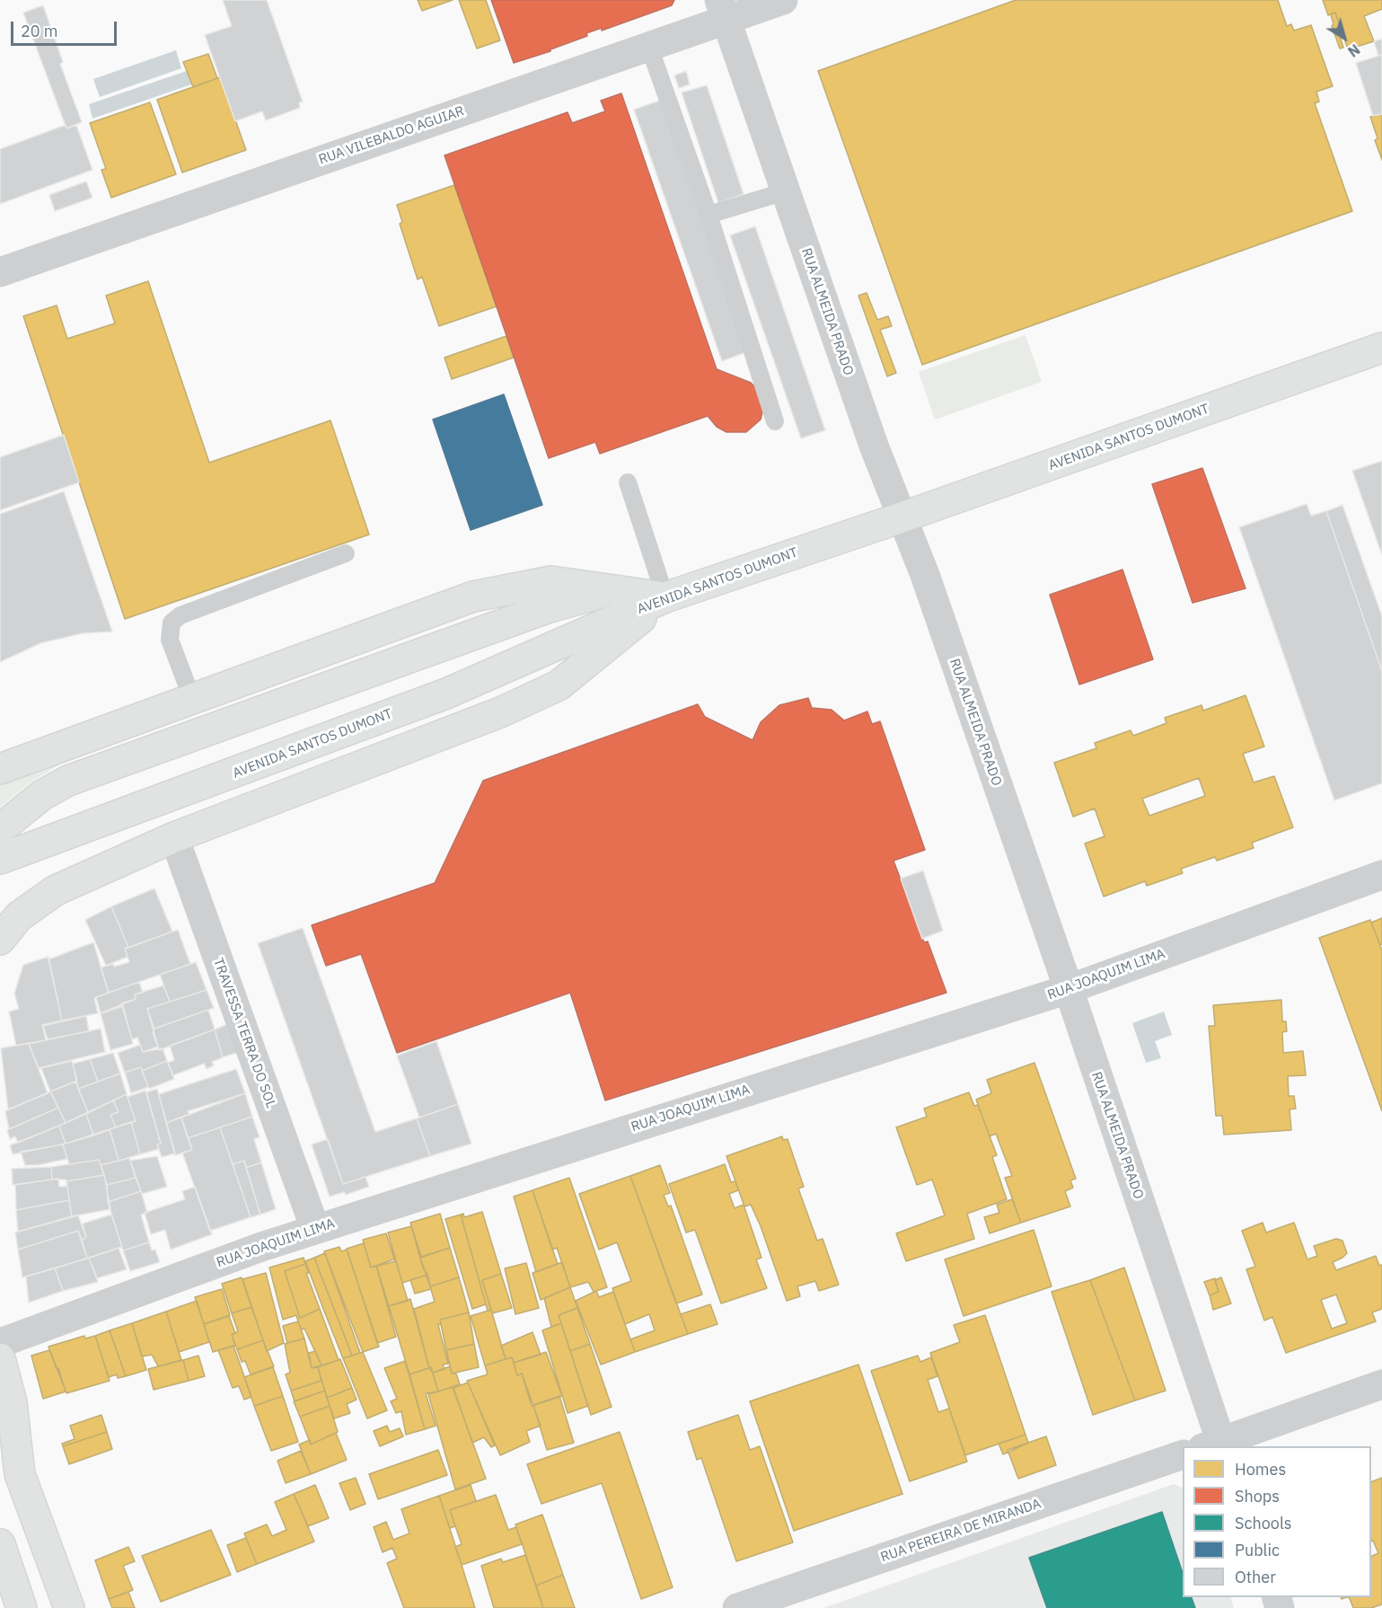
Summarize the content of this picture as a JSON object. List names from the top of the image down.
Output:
{
  "streets": {
    "main road": ["AVENIDA SANTOS DUMONT"],
    "street": [
      "RUA VILEBALDO AGUIAR",
      "RUA ALMEIDA PRADO",
      "RUA JOAQUIM LIMA",
      "TRAVESSA TERRA DO SOL",
      "RUA PEREIRA DE MIRANDA"
    ]
  },
  "crossings": [
    ["RUA VILEBALDO AGUIAR", "RUA ALMEIDA PRADO"],
    ["RUA ALMEIDA PRADO", "AVENIDA SANTOS DUMONT"],
    ["RUA ALMEIDA PRADO", "RUA JOAQUIM LIMA"],
    ["RUA JOAQUIM LIMA", "TRAVESSA TERRA DO SOL"]
  ],
  "legend": [
    "Homes",
    "Shops",
    "Schools",
    "Public",
    "Other"
  ],
  "scale_bar": "20 m",
  "north": "bottom right"
}
